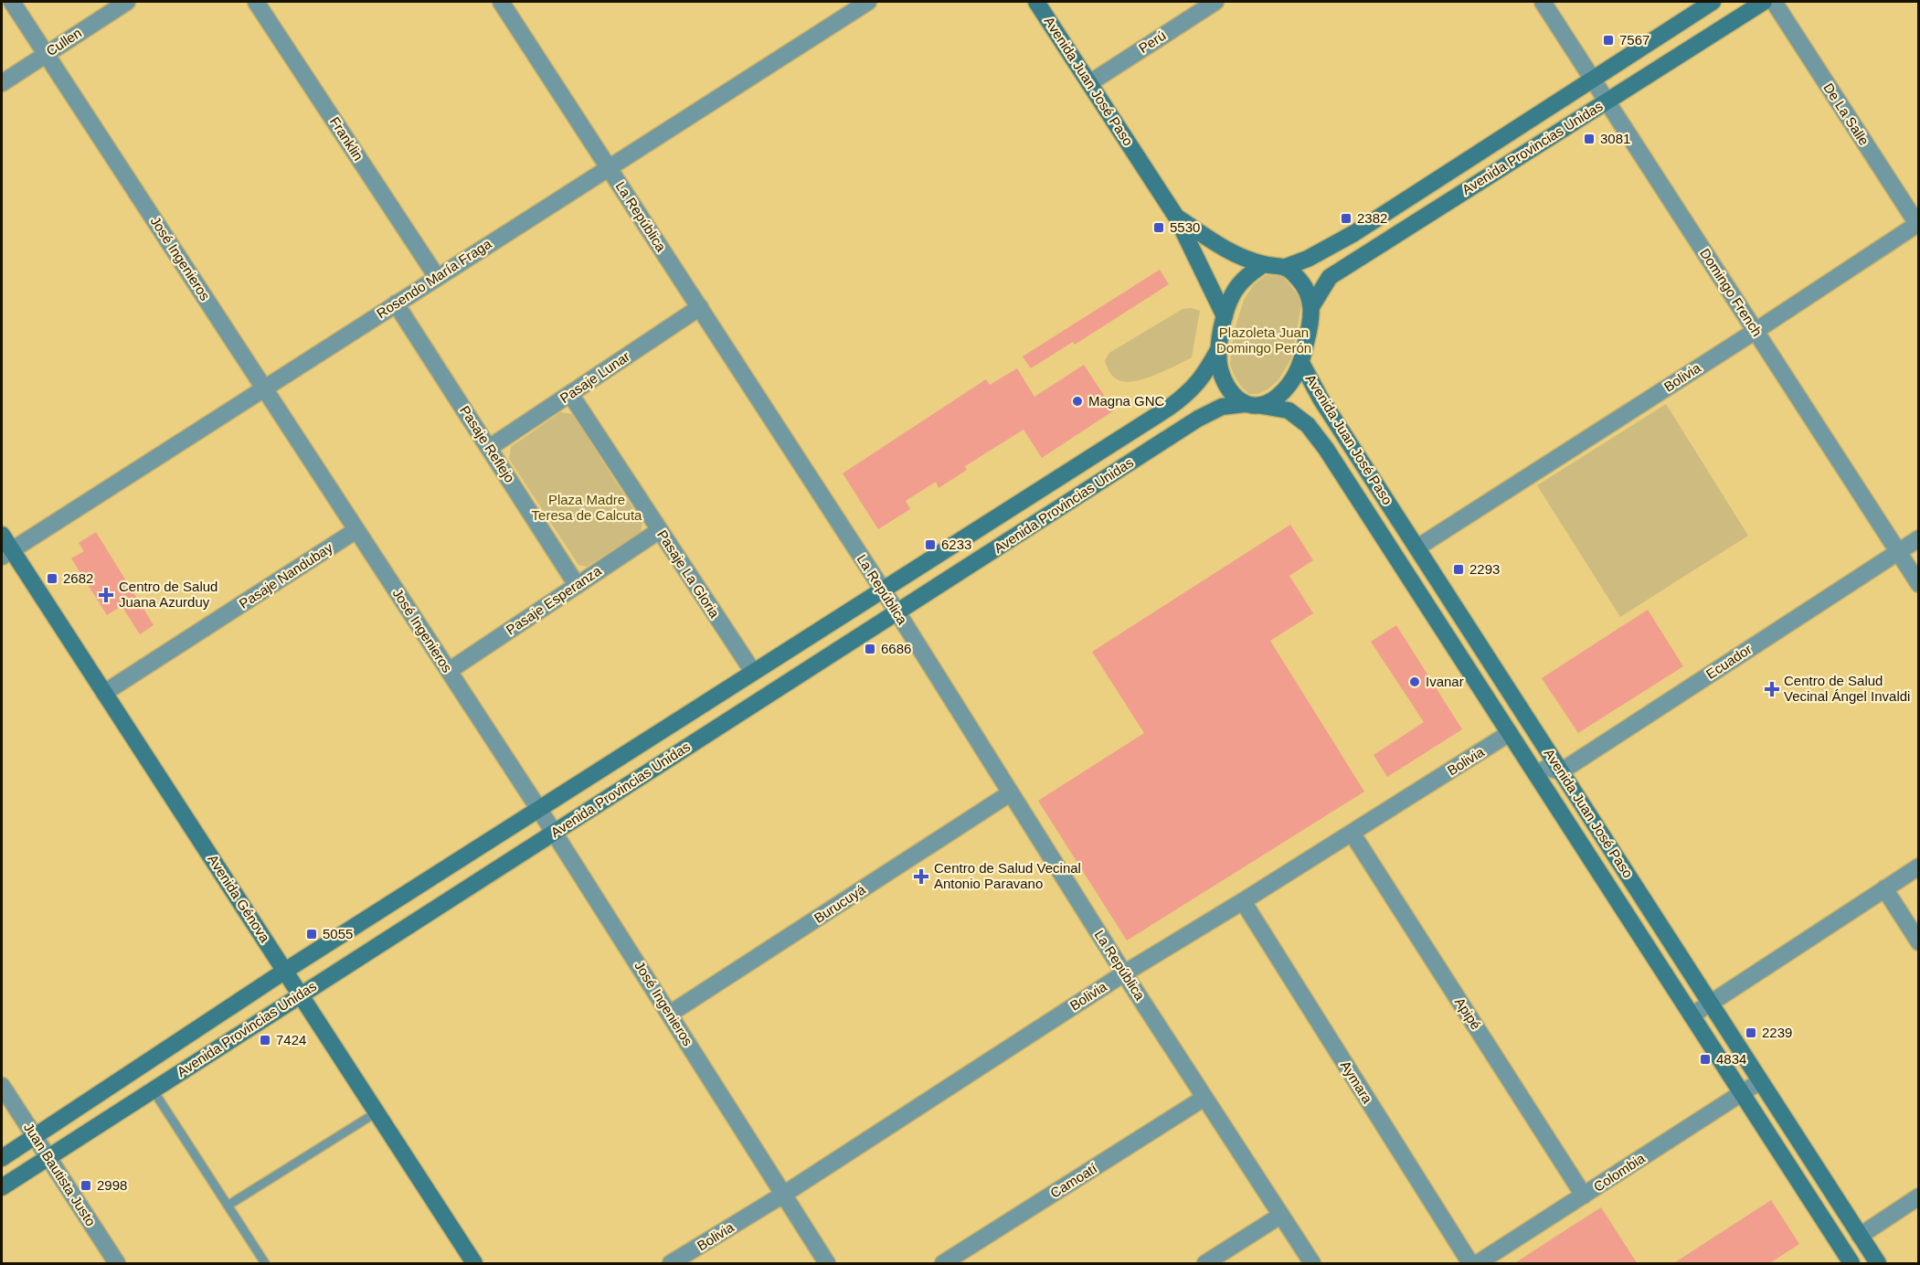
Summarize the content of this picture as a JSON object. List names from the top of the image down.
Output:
{
  "streets": {
    "main road": ["Avenida Juan José Paso", "Avenida Provincias Unidas", "Avenida Génova"],
    "street": [
      "Cullen",
      "Perú",
      "De La Salle",
      "Franklin",
      "La República",
      "José Ingenieros",
      "Rosendo María Fraga",
      "Domingo French",
      "Pasaje Lunar",
      "Bolivia",
      "Pasaje Reflejo",
      "Pasaje La Gloria",
      "Pasaje Nandubay",
      "Pasaje Esperanza",
      "Ecuador",
      "Burucuyá",
      "Apipé",
      "Aymara",
      "Colombia",
      "Juan Bautista Justo",
      "Camoatí"
    ]
  },
  "crossings": [
    ["Cullen", "José Ingenieros"],
    ["Perú", "Avenida Juan José Paso"],
    ["Avenida Juan José Paso", "Avenida Provincias Unidas"],
    ["Avenida Juan José Paso", "Bolivia"],
    ["Avenida Juan José Paso", "Ecuador"],
    ["Avenida Juan José Paso", "Colombia"],
    ["De La Salle", "Bolivia"],
    ["Franklin", "Rosendo María Fraga"],
    ["Avenida Provincias Unidas", "La República"],
    ["Avenida Provincias Unidas", "José Ingenieros"],
    ["Avenida Provincias Unidas", "Domingo French"],
    ["Avenida Provincias Unidas", "Pasaje La Gloria"],
    ["Avenida Provincias Unidas", "Avenida Génova"],
    ["Avenida Provincias Unidas", "Juan Bautista Justo"],
    ["La República", "Rosendo María Fraga"],
    ["La República", "Pasaje Lunar"],
    ["La República", "Bolivia"],
    ["La República", "Burucuyá"],
    ["La República", "Camoatí"],
    ["José Ingenieros", "Rosendo María Fraga"],
    ["José Ingenieros", "Bolivia"],
    ["José Ingenieros", "Pasaje Nandubay"],
    ["José Ingenieros", "Pasaje Esperanza"],
    ["José Ingenieros", "Burucuyá"],
    ["Rosendo María Fraga", "Pasaje Reflejo"],
    ["Rosendo María Fraga", "Avenida Génova"],
    ["Domingo French", "Bolivia"],
    ["Domingo French", "Ecuador"],
    ["Pasaje Lunar", "Pasaje Reflejo"],
    ["Pasaje Lunar", "Pasaje La Gloria"],
    ["Bolivia", "Apipé"],
    ["Bolivia", "Aymara"],
    ["Pasaje Reflejo", "Pasaje Esperanza"],
    ["Pasaje La Gloria", "Pasaje Esperanza"],
    ["Pasaje Nandubay", "Avenida Génova"],
    ["Apipé", "Colombia"]
  ],
  "parks": ["Plazoleta Juan Domingo Perón", "Plaza Madre Teresa de Calcuta"],
  "places": {
    "transit": [
      "7567",
      "3081",
      "2382",
      "5530",
      "6233",
      "2293",
      "2682",
      "6686",
      "5055",
      "2239",
      "7424",
      "4834",
      "2998"
    ],
    "other": ["Magna GNC", "Ivanar"],
    "health": ["Centro de Salud Juana Azurduy", "Centro de Salud Vecinal Ángel Invaldi", "Centro de Salud Vecinal Antonio Paravano"]
  }
}
